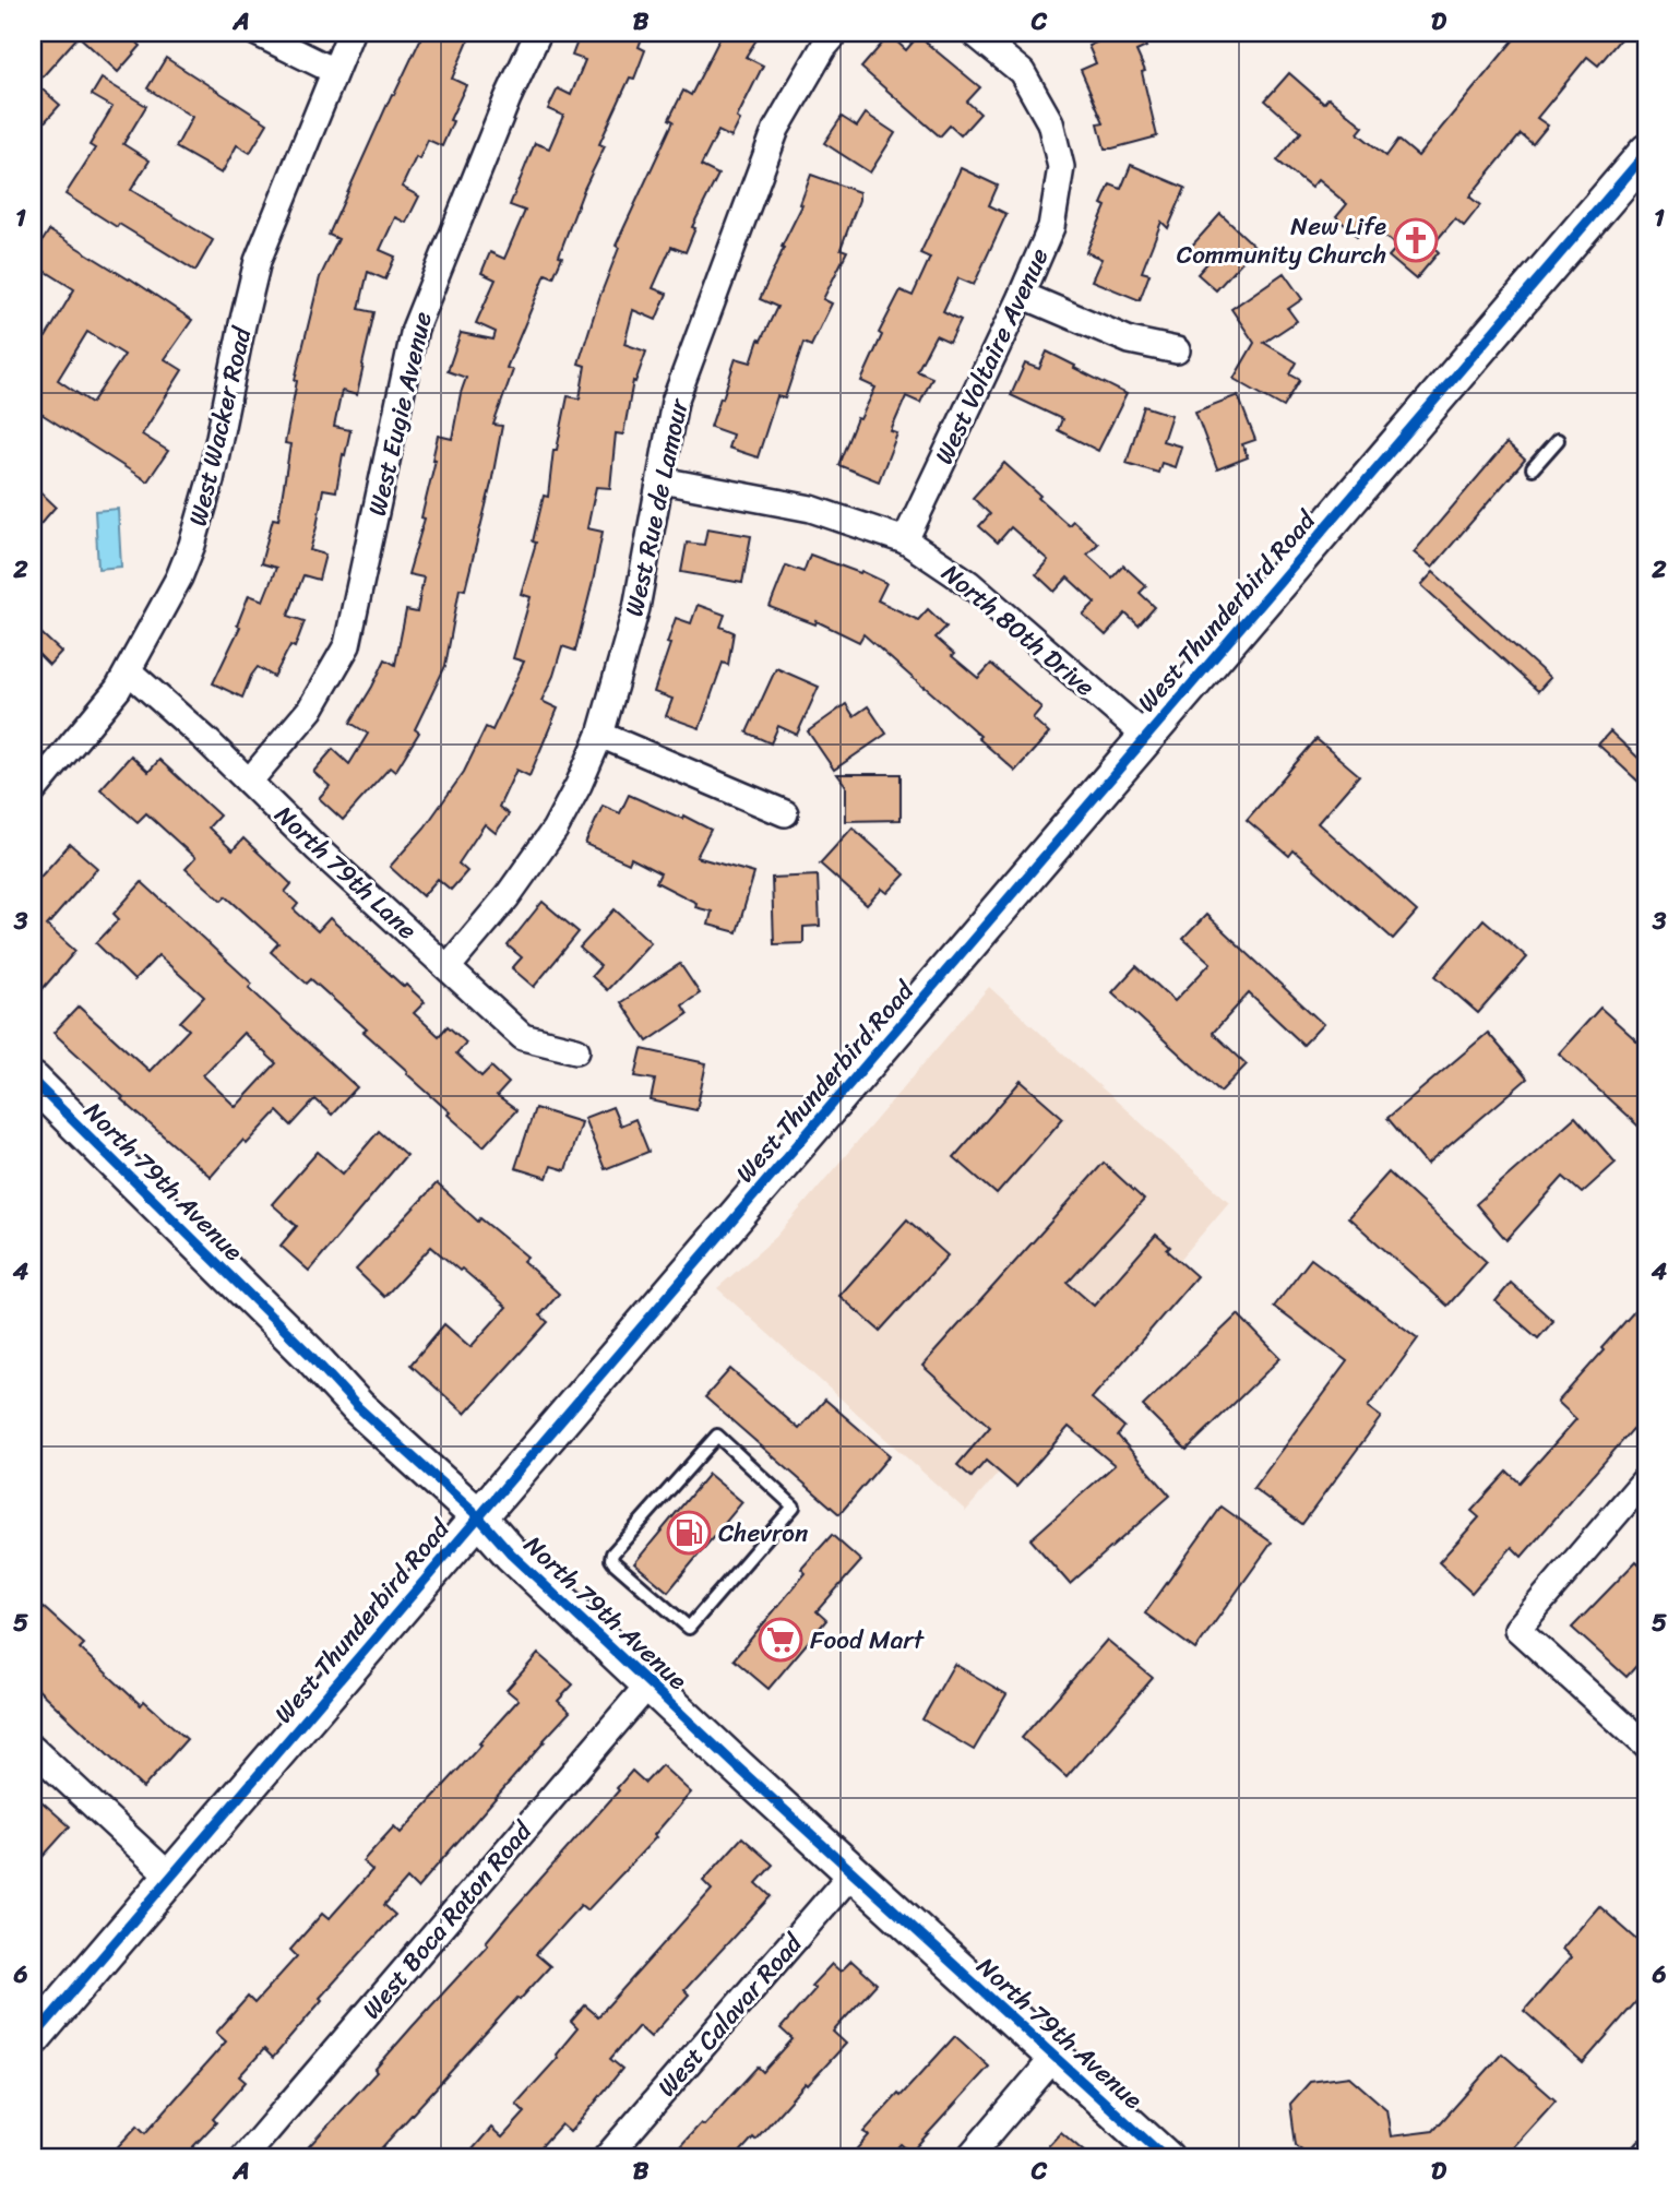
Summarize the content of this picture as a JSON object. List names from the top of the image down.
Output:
{
  "streets": {
    "main road": ["West Thunderbird Road", "North 79th Avenue"],
    "street": [
      "West Voltaire Avenue",
      "West Eugie Avenue",
      "West Wacker Road",
      "West Rue de Lamour",
      "North 80th Drive",
      "North 79th Lane",
      "West Boca Raton Road",
      "West Calavar Road"
    ]
  },
  "crossings": [
    ["West Voltaire Avenue", "North 80th Drive"],
    ["West Eugie Avenue", "North 79th Lane"],
    ["West Wacker Road", "North 79th Lane"],
    ["West Rue de Lamour", "North 80th Drive"],
    ["West Rue de Lamour", "North 79th Lane"],
    ["West Thunderbird Road", "North 80th Drive"],
    ["West Thunderbird Road", "North 79th Avenue"],
    ["North 79th Avenue", "West Boca Raton Road"],
    ["North 79th Avenue", "West Calavar Road"]
  ],
  "places": {
    "church": ["New Life Community Church"],
    "fuel station": ["Chevron"],
    "supermarket": ["Food Mart"]
  },
  "grid": {
    "columns": [
      "A",
      "B",
      "C",
      "D"
    ],
    "rows": [
      "1",
      "2",
      "3",
      "4",
      "5",
      "6"
    ]
  }
}
